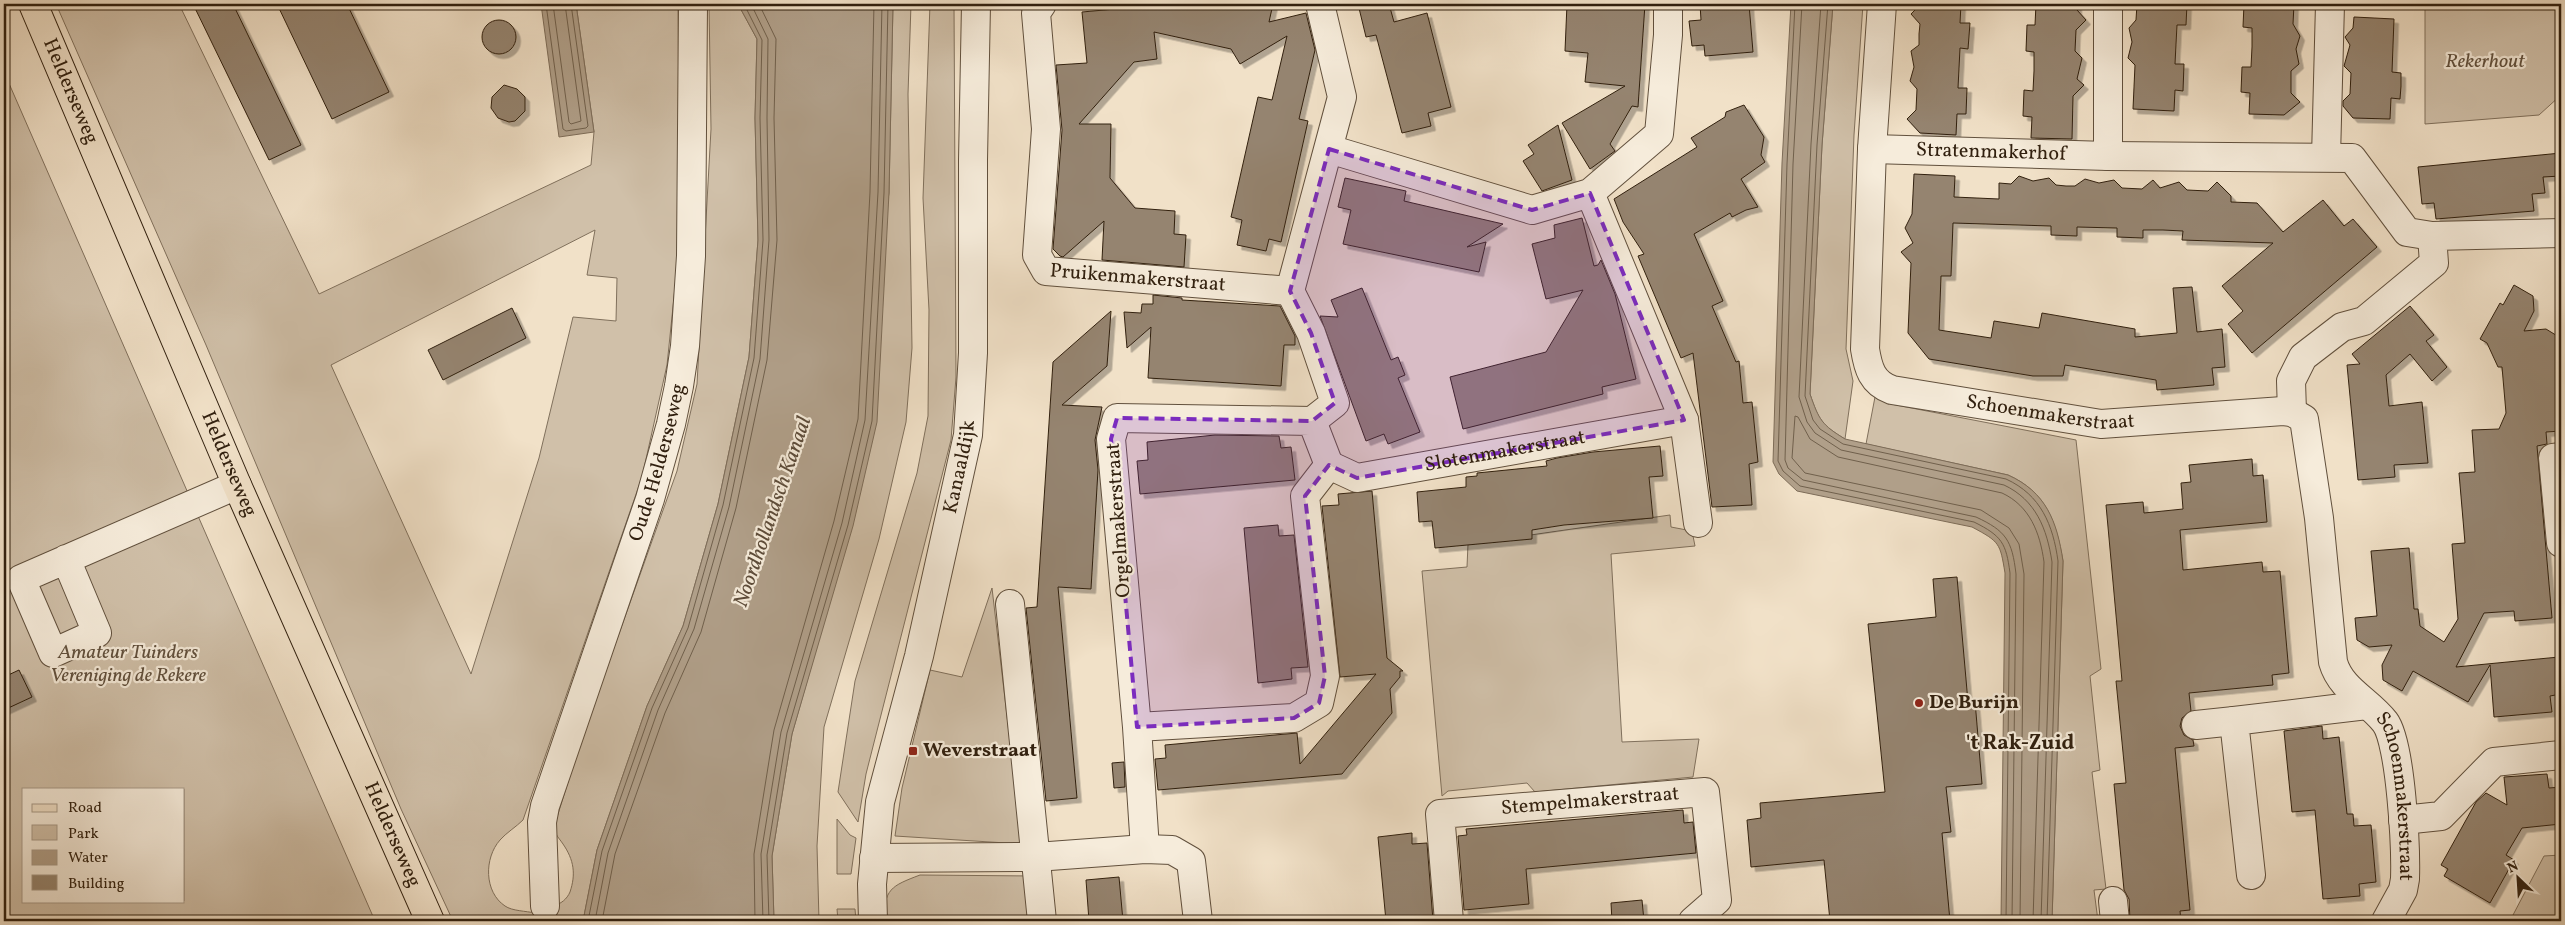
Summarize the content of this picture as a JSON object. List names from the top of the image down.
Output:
{
  "streets": {
    "main road": ["Helderseweg"],
    "street": [
      "Stratenmakerhof",
      "Pruikenmakerstraat",
      "Schoenmakerstraat",
      "Slotenmakerstraat",
      "Oude Helderseweg",
      "Kanaaldijk",
      "Orgelmakerstraat",
      "Stempelmakerstraat"
    ]
  },
  "crossings": [
    ["Stratenmakerhof", "Schoenmakerstraat"]
  ],
  "districts": ["'t Rak-Zuid"],
  "water": ["Noordhollandsch Kanaal"],
  "parks": ["Rekerhout", "Amateur Tuinders Vereniging de Rekere"],
  "places": {
    "other": ["De Burijn"],
    "transit": ["Weverstraat"]
  },
  "legend": [
    "Road",
    "Park",
    "Water",
    "Building"
  ],
  "north": "top left"
}
